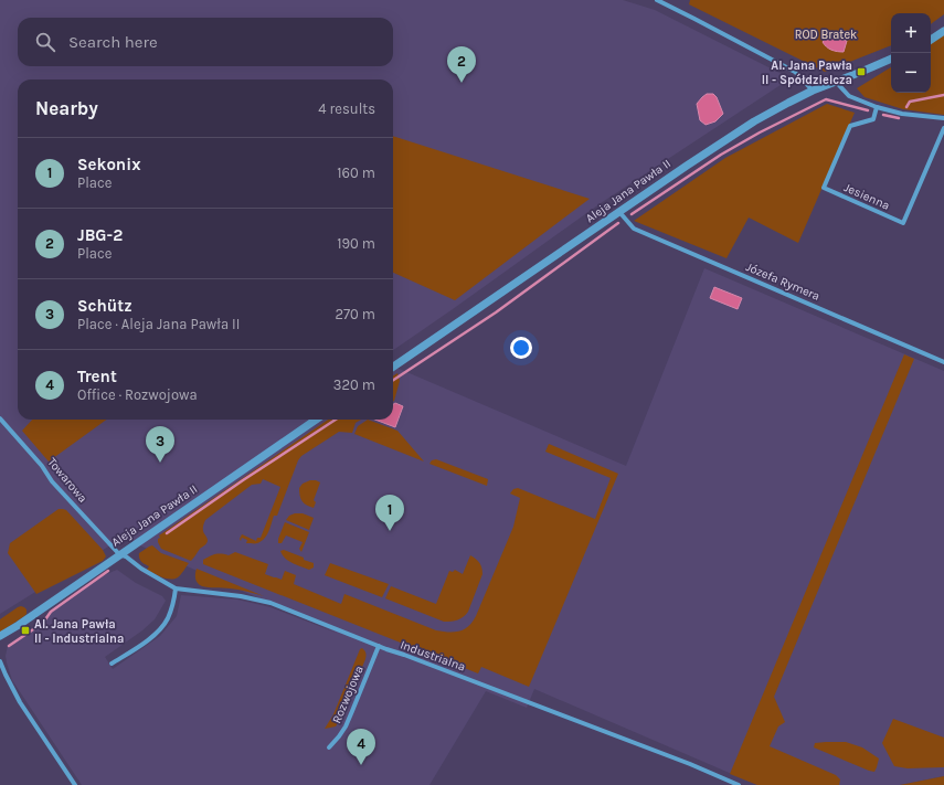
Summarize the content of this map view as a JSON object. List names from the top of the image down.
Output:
{
  "streets": {
    "street": [
      "Aleja Jana Pawła II",
      "Jesienna",
      "Józefa Rymera",
      "Towarowa",
      "Industrialna",
      "Rozwojowa"
    ]
  },
  "crossings": [
    ["Aleja Jana Pawła II", "Józefa Rymera"],
    ["Aleja Jana Pawła II", "Towarowa"],
    ["Aleja Jana Pawła II", "Industrialna"],
    ["Towarowa", "Industrialna"],
    ["Industrialna", "Rozwojowa"]
  ],
  "parks": ["ROD Bratek"],
  "places": {
    "transit": ["Al. Jana Pawła II - Spółdzielcza", "Al. Jana Pawła II - Industrialna"]
  },
  "page": {
    "map_buttons": ["+", "−"],
    "search": "Search here",
    "pins": [
      "2",
      "3",
      "1",
      "4"
    ],
    "heading": ["Nearby", "4 results"],
    "list": [
      {
        "mark": "1",
        "name": "Sekonix",
        "note": "Place",
        "value": "160 m"
      },
      {
        "mark": "2",
        "name": "JBG-2",
        "note": "Place",
        "value": "190 m"
      },
      {
        "mark": "3",
        "name": "Schütz",
        "note": "Place · Aleja Jana Pawła II",
        "value": "270 m"
      },
      {
        "mark": "4",
        "name": "Trent",
        "note": "Office · Rozwojowa",
        "value": "320 m"
      }
    ]
  }
}
